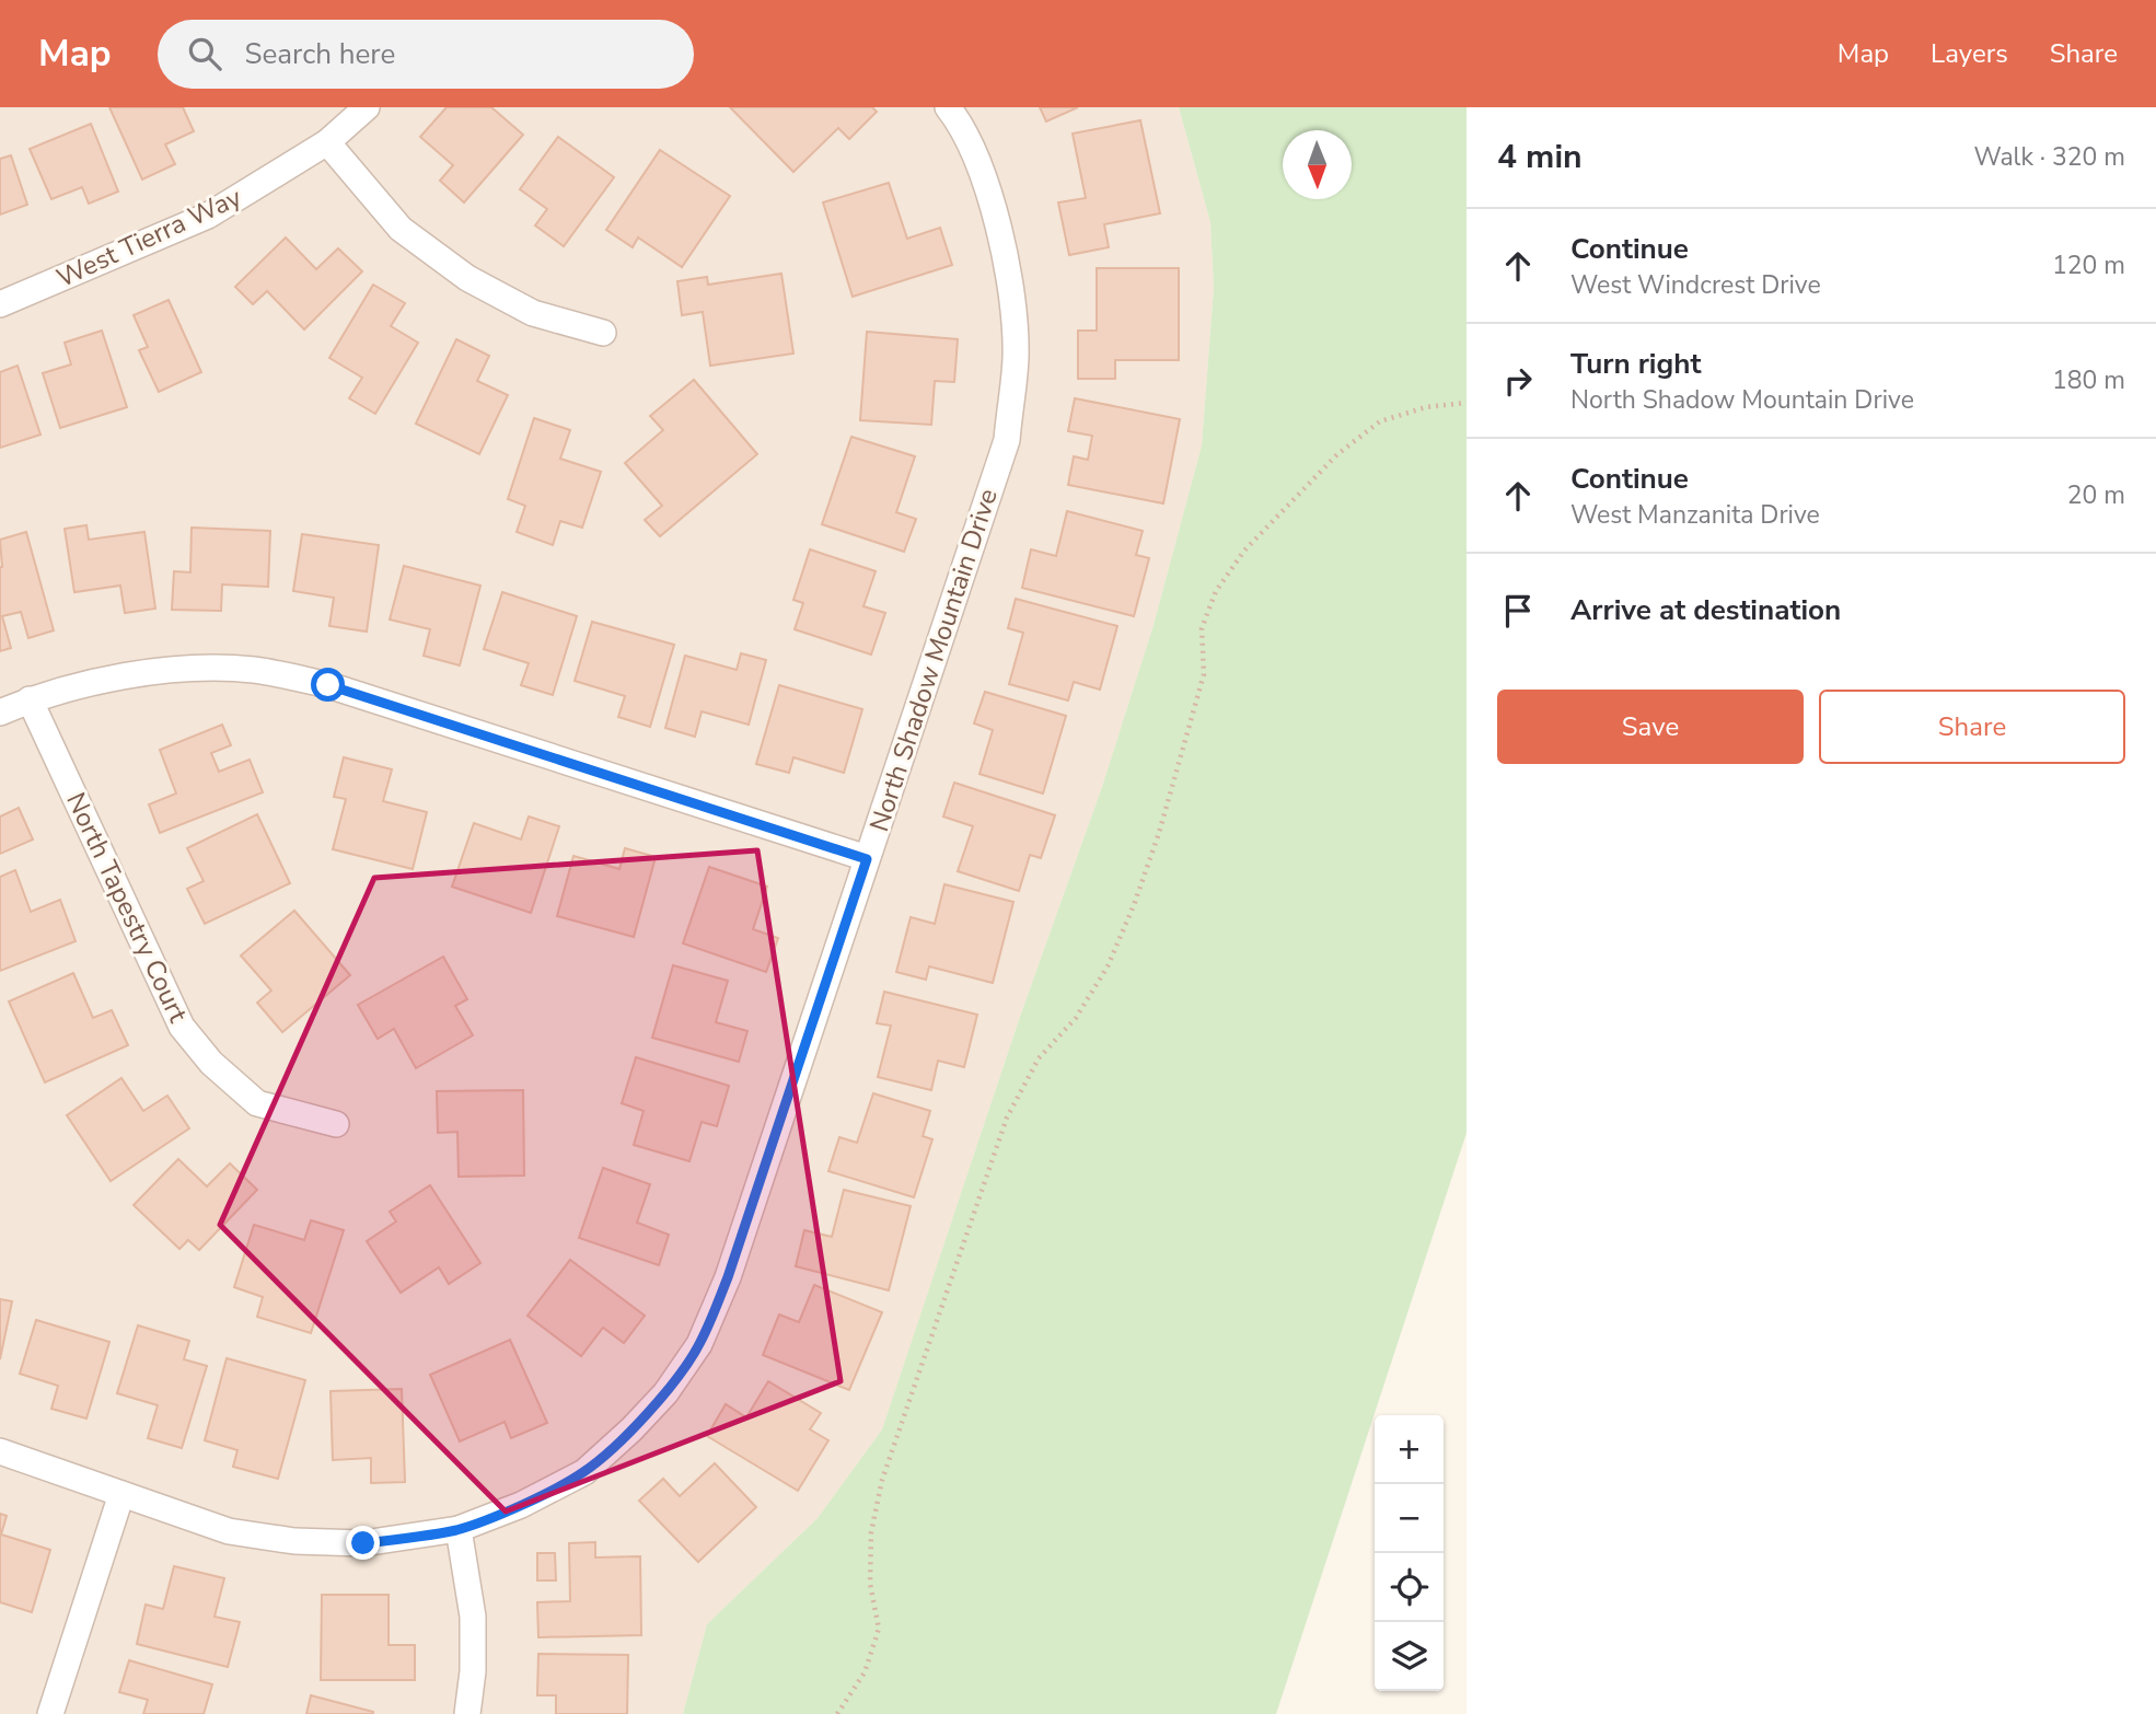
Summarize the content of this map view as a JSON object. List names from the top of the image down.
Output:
{
  "streets": {
    "street": ["West Tierra Way", "North Shadow Mountain Drive", "North Tapestry Court"]
  },
  "north": "bottom",
  "page": {
    "header": "Map",
    "search": "Search here",
    "nav": ["Map", "Layers", "Share"],
    "heading": ["4 min", "Walk · 320 m"],
    "list": [
      ["Continue", "West Windcrest Drive", "120 m"],
      ["Turn right", "North Shadow Mountain Drive", "180 m"],
      ["Continue", "West Manzanita Drive", "20 m"],
      "Arrive at destination"
    ],
    "buttons": ["Save", "Share"],
    "map_buttons": ["+", "−"]
  }
}
